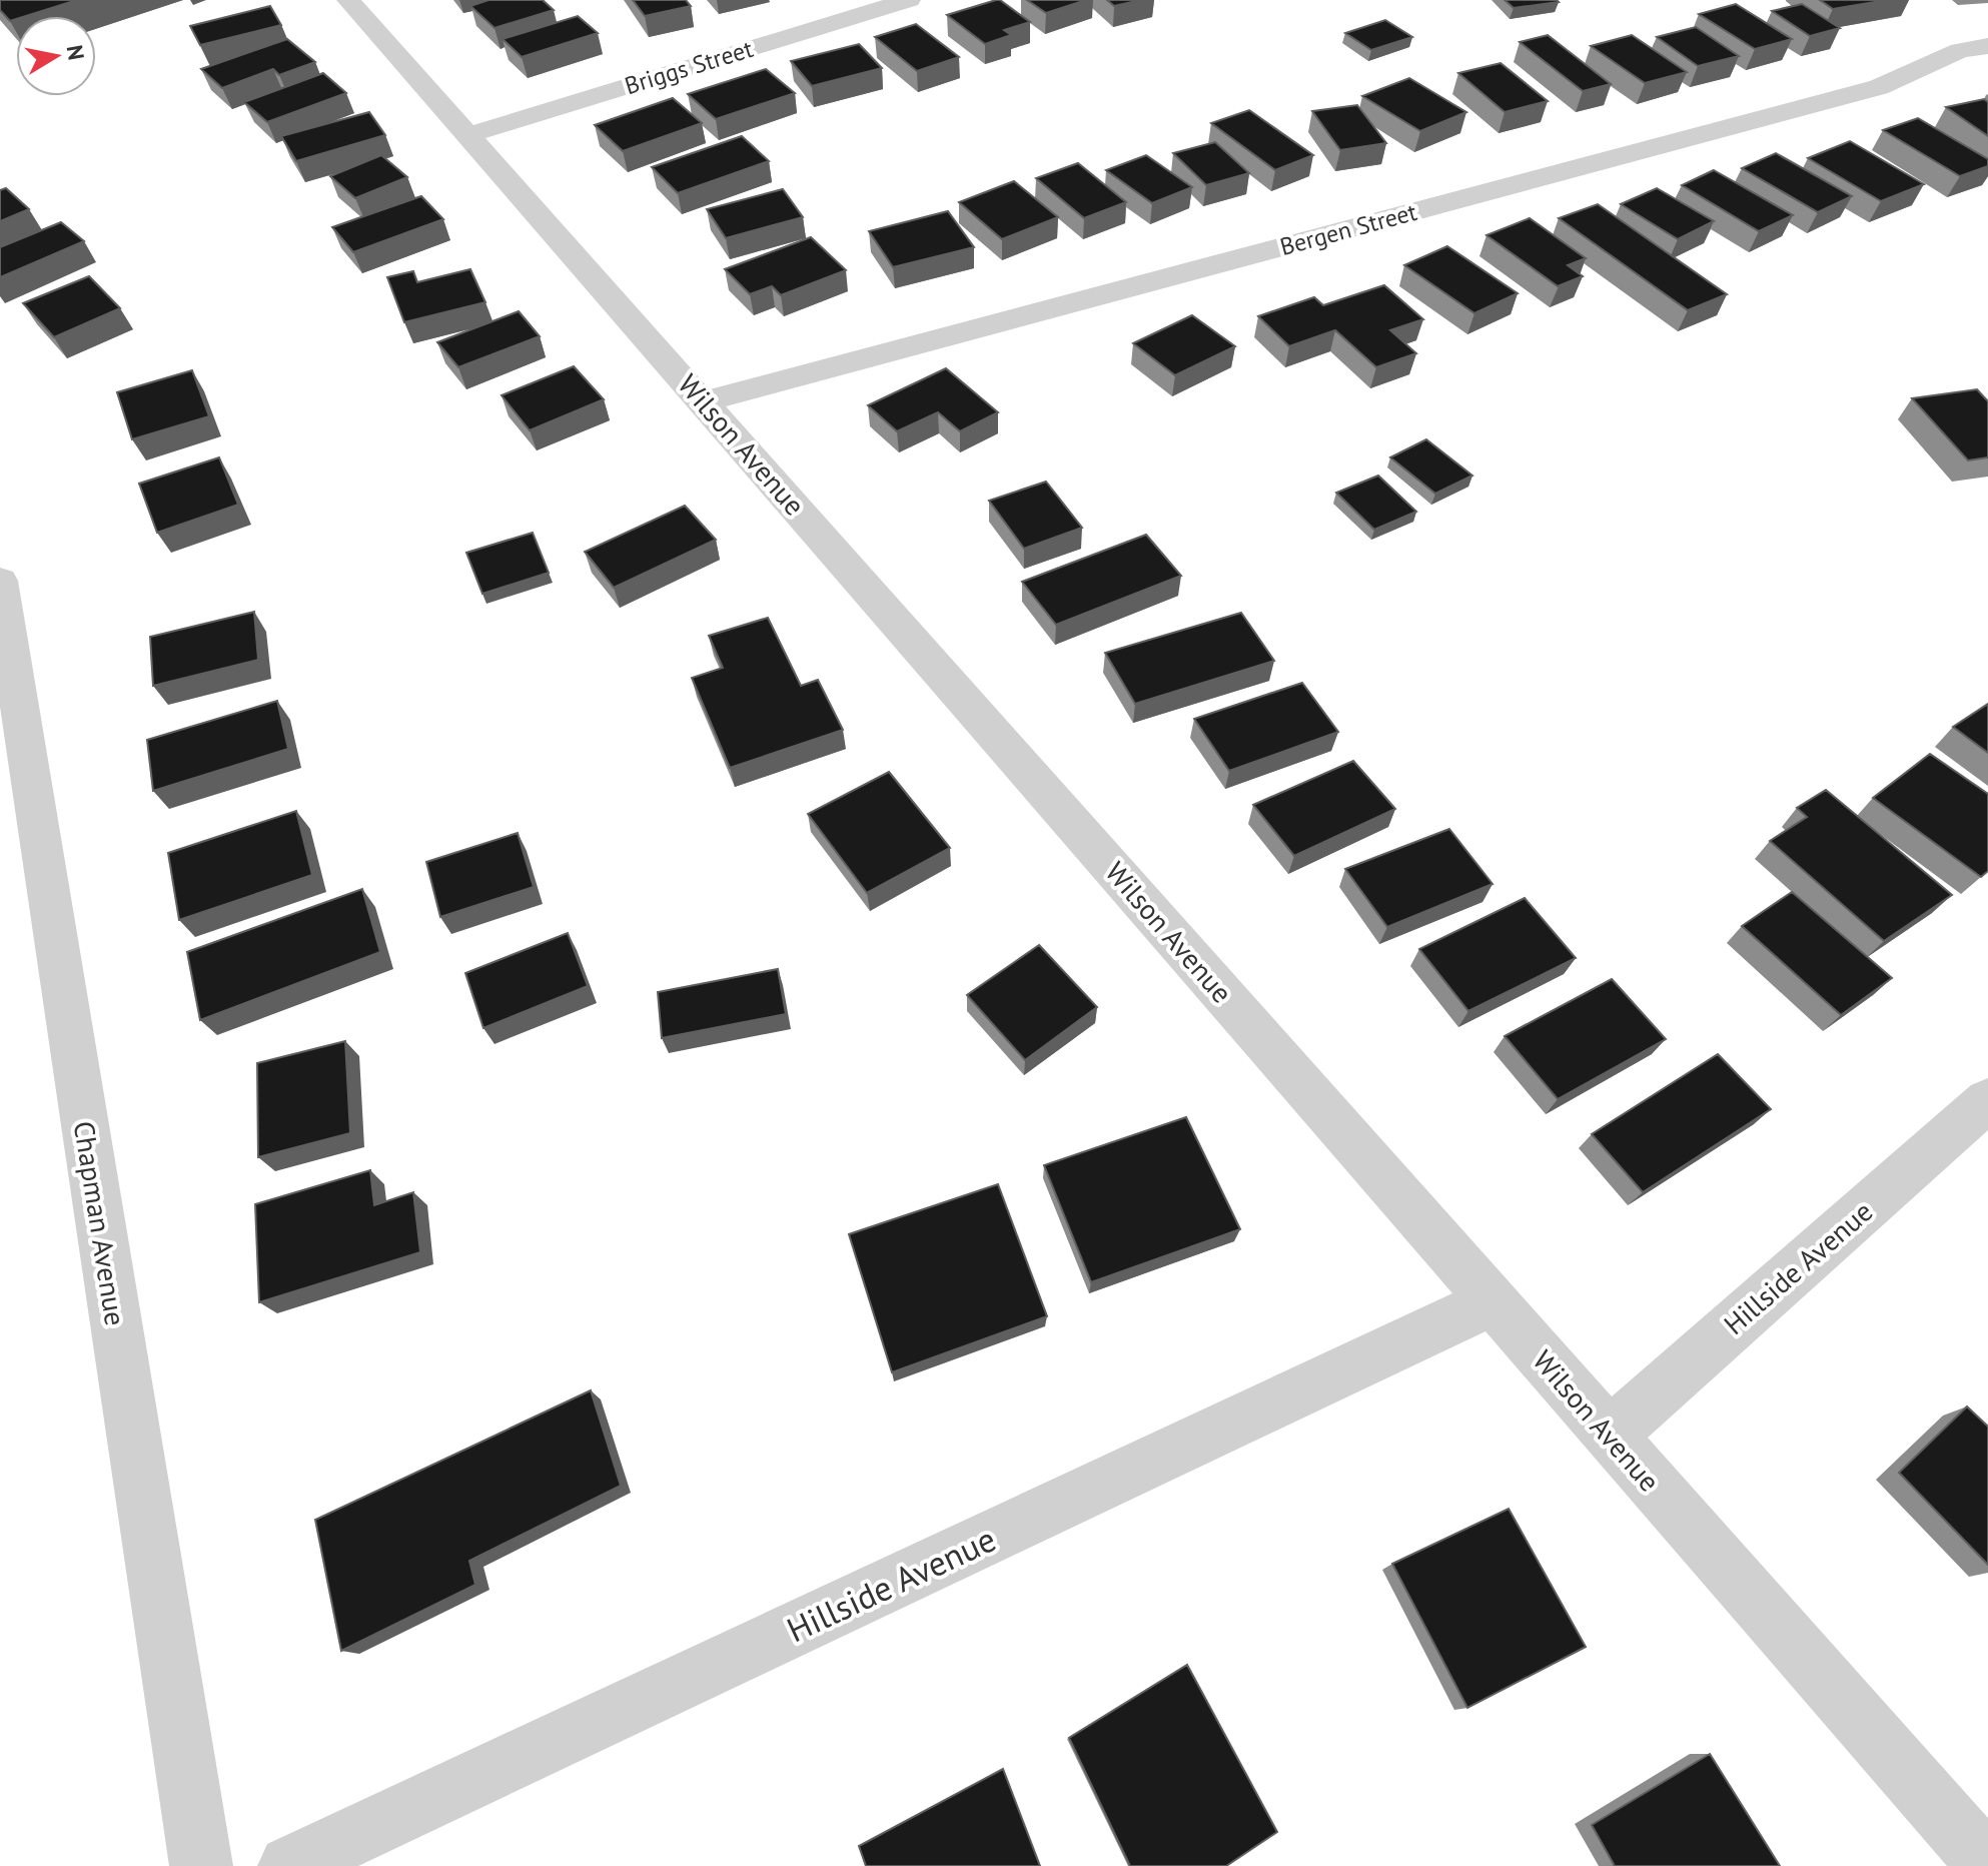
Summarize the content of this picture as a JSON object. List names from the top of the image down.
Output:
{
  "streets": {
    "street": [
      "Briggs Street",
      "Bergen Street",
      "Wilson Avenue",
      "Chapman Avenue",
      "Hillside Avenue"
    ]
  },
  "crossings": [
    ["Briggs Street", "Wilson Avenue"],
    ["Bergen Street", "Wilson Avenue"],
    ["Wilson Avenue", "Hillside Avenue"]
  ],
  "north": "right"
}
